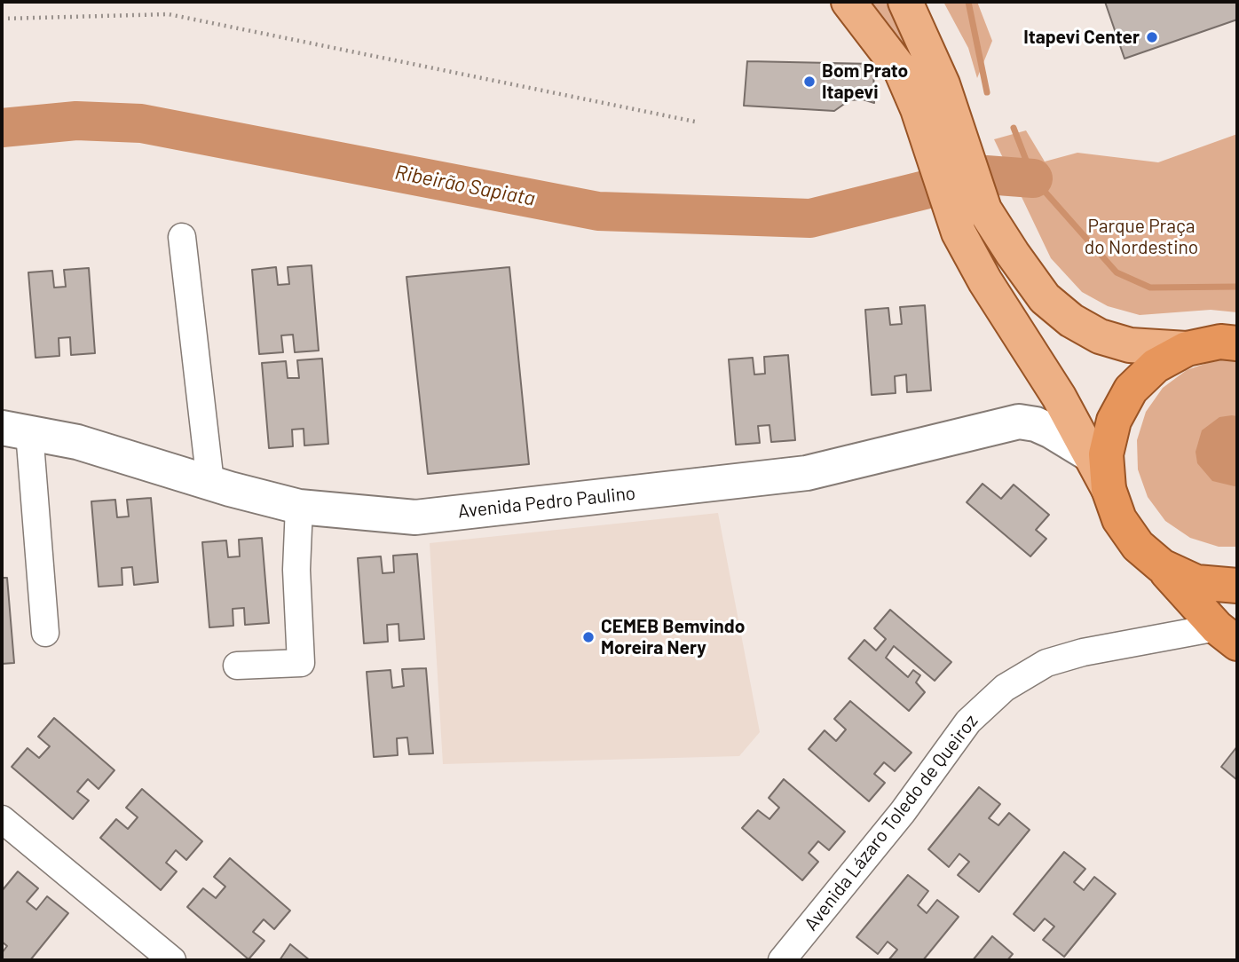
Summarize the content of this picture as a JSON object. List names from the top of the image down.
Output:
{
  "streets": {
    "main road": ["Avenida Pedro Paulino"],
    "street": ["Avenida Lázaro Toledo de Queiroz"]
  },
  "water": ["Ribeirão Sapiata"],
  "parks": ["Parque Praça do Nordestino"],
  "places": ["Itapevi Center", "Bom Prato Itapevi", "CEMEB Bemvindo Moreira Nery"]
}
